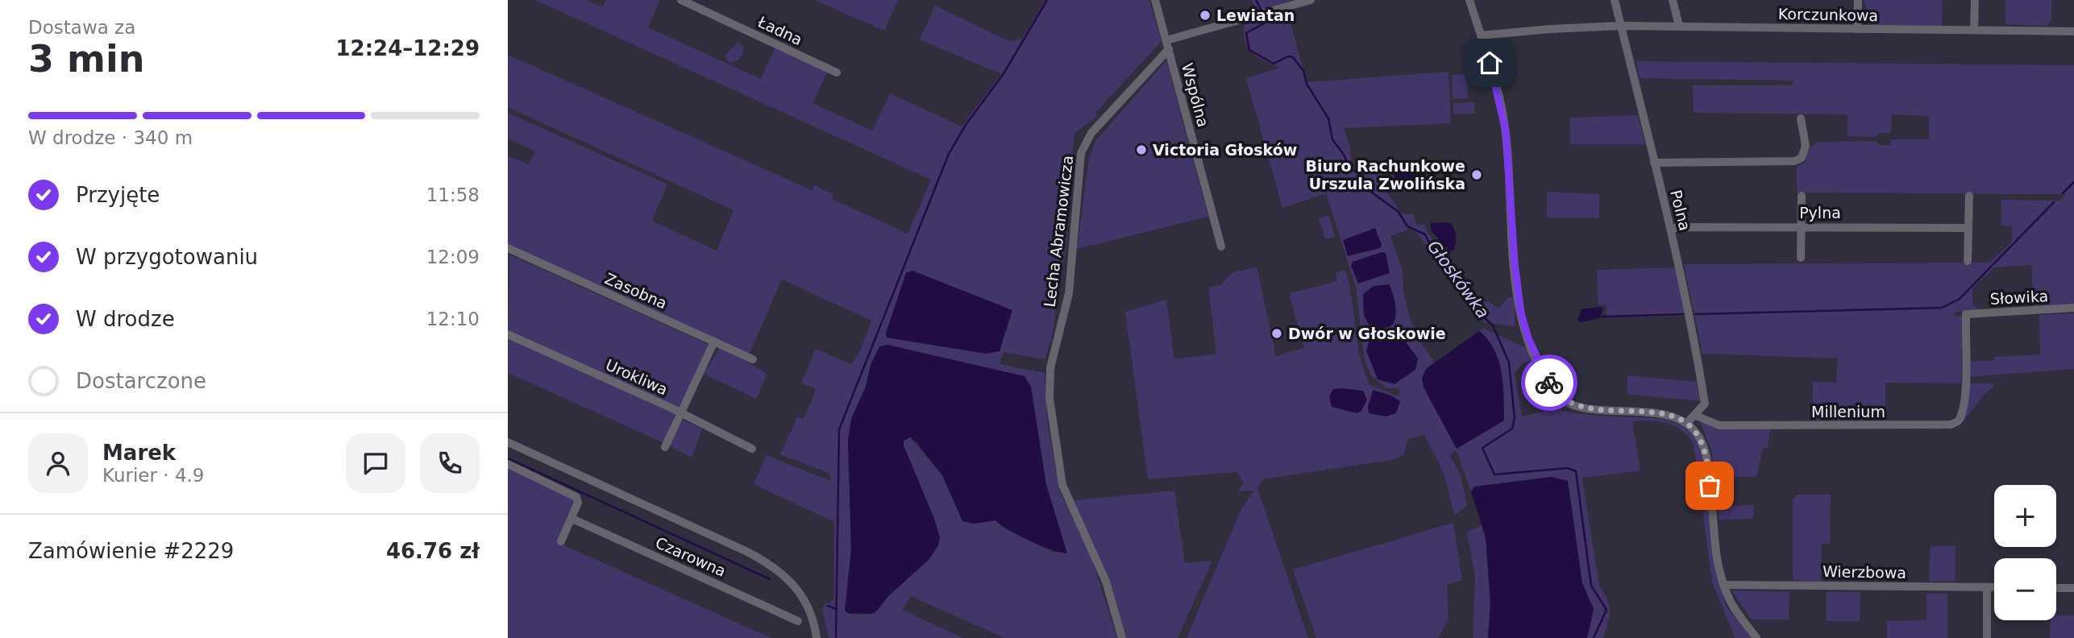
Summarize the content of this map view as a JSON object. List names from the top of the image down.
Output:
{
  "streets": {
    "street": [
      "Korczunkowa",
      "Ładna",
      "Wspólna",
      "Polna",
      "Pylna",
      "Lecha Abramowicza",
      "Zasobna",
      "Słowika",
      "Urokliwa",
      "Millenium",
      "Czarowna",
      "Wierzbowa"
    ]
  },
  "crossings": [
    ["Korczunkowa", "Polna"],
    ["Wspólna", "Lecha Abramowicza"],
    ["Polna", "Pylna"],
    ["Polna", "Millenium"],
    ["Słowika", "Millenium"]
  ],
  "water": ["Głoskówka"],
  "places": [
    "Lewiatan",
    "Victoria Głosków",
    "Biuro Rachunkowe Urszula Zwolińska",
    "Dwór w Głoskowie"
  ],
  "page": {
    "heading": ["3 min", "Dostawa za", "12:24–12:29"],
    "panel": [
      "Marek",
      "Kurier · 4.9",
      "Zamówienie #2229",
      "46.76 zł"
    ],
    "bar": "W drodze · 340 m",
    "list": [
      ["Przyjęte", "11:58"],
      ["W przygotowaniu", "12:09"],
      ["W drodze", "12:10"],
      "Dostarczone"
    ],
    "map_buttons": ["+", "−"]
  }
}
